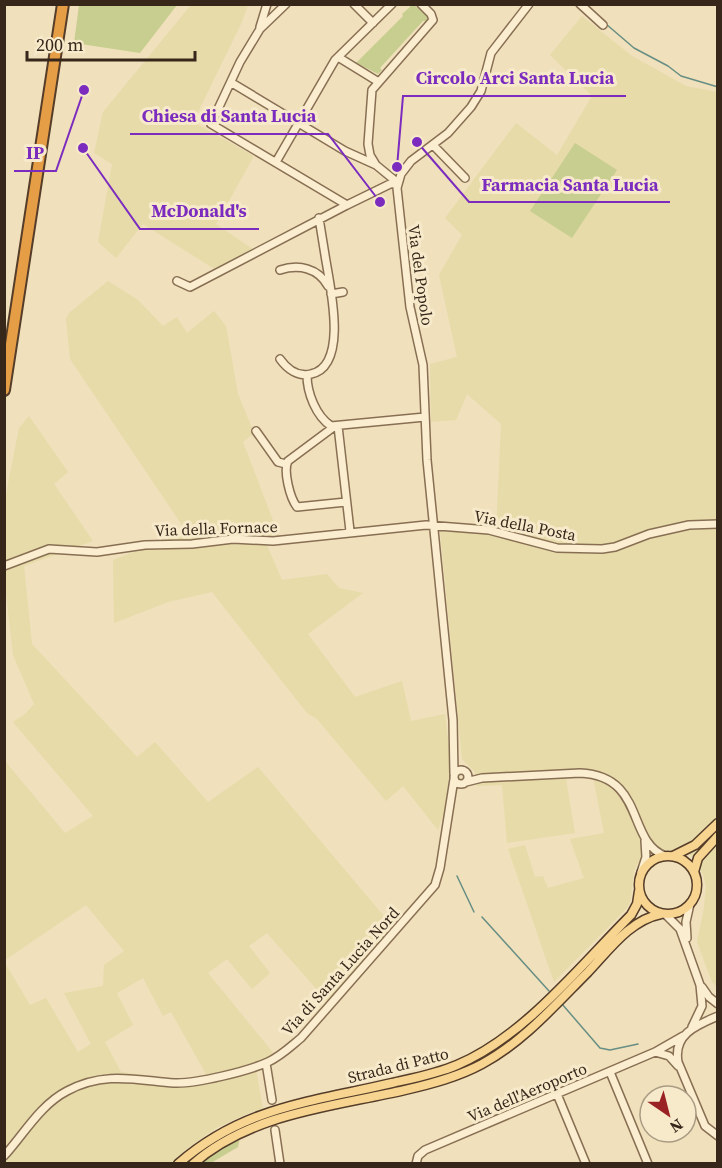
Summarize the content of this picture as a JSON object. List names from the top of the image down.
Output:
{
  "streets": {
    "main road": ["Strada di Patto"],
    "street": [
      "Via del Popolo",
      "Via della Posta",
      "Via della Fornace",
      "Via di Santa Lucia Nord",
      "Via dell'Aeroporto"
    ]
  },
  "crossings": [
    ["Via del Popolo", "Via della Posta"],
    ["Via del Popolo", "Via della Fornace"],
    ["Via del Popolo", "Via di Santa Lucia Nord"],
    ["Via della Posta", "Via della Fornace"],
    ["Via della Posta", "Via di Santa Lucia Nord"],
    ["Via della Fornace", "Via di Santa Lucia Nord"]
  ],
  "places": [
    "IP",
    "Farmacia Santa Lucia",
    "McDonald's",
    "Circolo Arci Santa Lucia",
    "Chiesa di Santa Lucia"
  ],
  "scale_bar": "200 m",
  "north": "bottom right"
}
